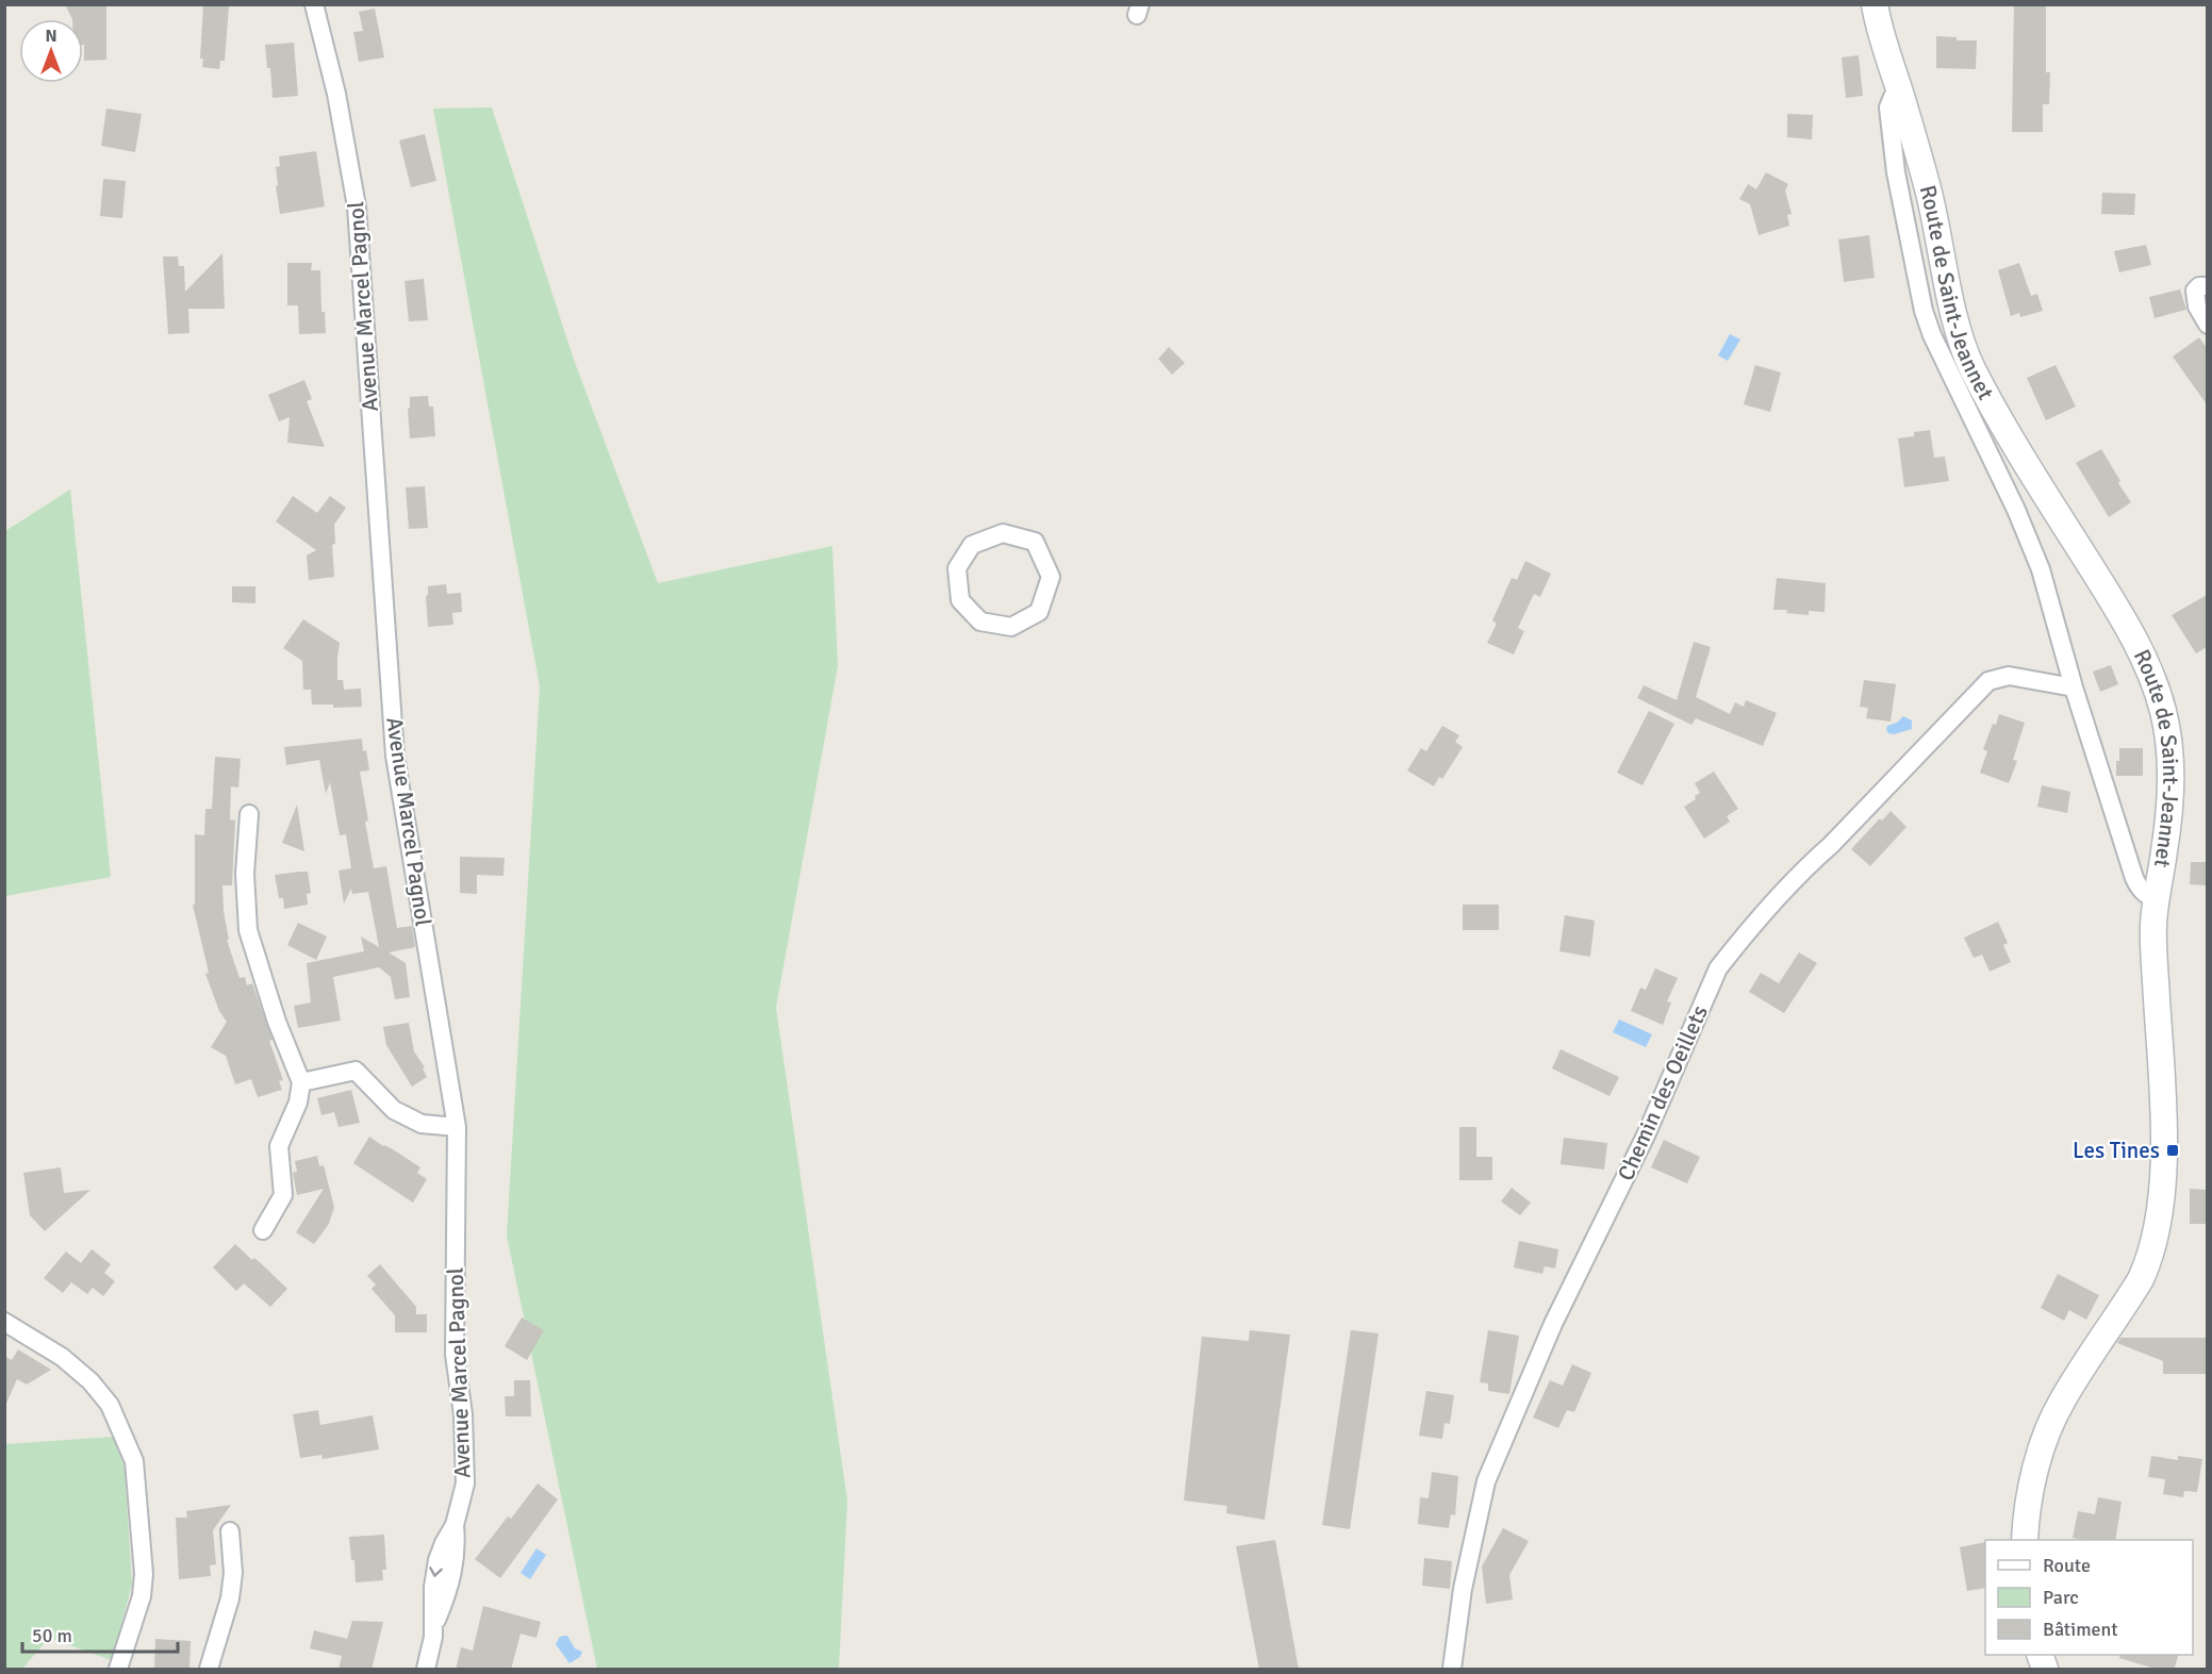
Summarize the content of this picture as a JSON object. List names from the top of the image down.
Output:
{
  "streets": {
    "main road": ["Route de Saint-Jeannet"],
    "street": ["Avenue Marcel Pagnol", "Chemin des Oeillets"]
  },
  "places": {
    "transit": ["Les Tines"]
  },
  "legend": ["Route", "Parc", "Bâtiment"],
  "scale_bar": "50 m",
  "north": "top"
}
